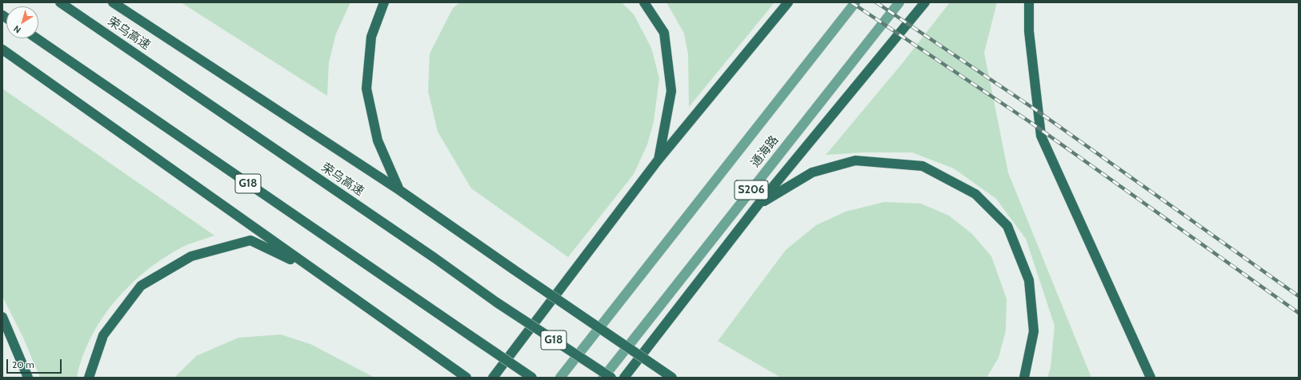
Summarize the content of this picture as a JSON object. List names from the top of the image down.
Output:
{
  "streets": {
    "highway": ["荣乌高速", "G18"],
    "main road": ["通海路", "S206"]
  },
  "scale_bar": "20 m",
  "north": "bottom left"
}
